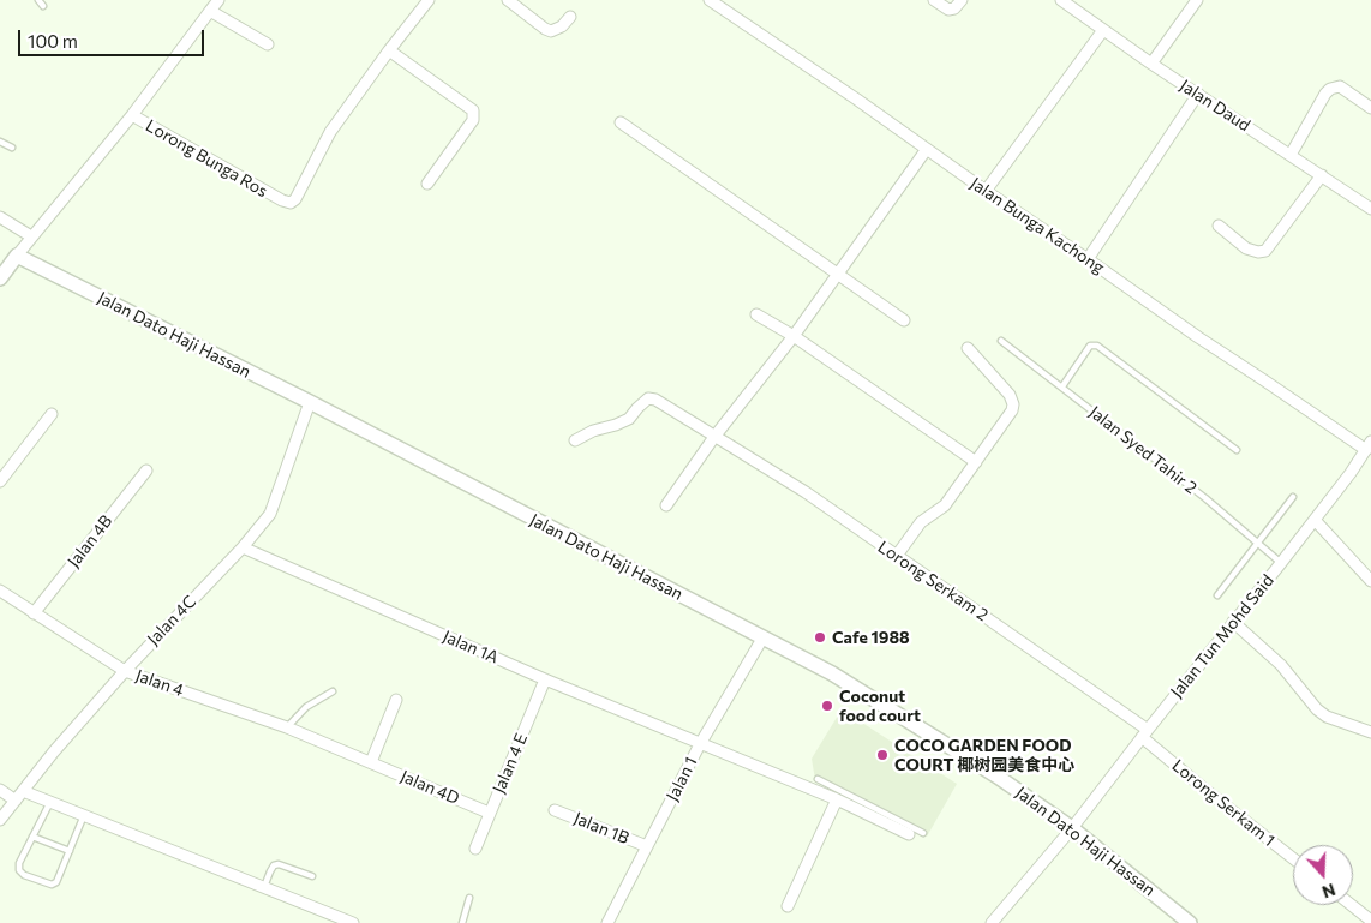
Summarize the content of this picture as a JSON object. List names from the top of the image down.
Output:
{
  "streets": {
    "street": [
      "Jalan Daud",
      "Lorong Bunga Ros",
      "Jalan Bunga Kachong",
      "Jalan Dato Haji Hassan",
      "Jalan 4B",
      "Lorong Serkam 2",
      "Jalan 4C",
      "Jalan Tun Mohd Said",
      "Jalan 1A",
      "Jalan 4",
      "Jalan 4 E",
      "Jalan 1",
      "Jalan 4D",
      "Lorong Serkam 1",
      "Jalan 1B"
    ],
    "lane": ["Jalan Syed Tahir 2"]
  },
  "crossings": [
    ["Jalan Bunga Kachong", "Jalan Tun Mohd Said"],
    ["Jalan Dato Haji Hassan", "Jalan 4C"],
    ["Jalan Dato Haji Hassan", "Jalan Tun Mohd Said"],
    ["Jalan Dato Haji Hassan", "Jalan 1"],
    ["Jalan Syed Tahir 2", "Jalan Tun Mohd Said"],
    ["Jalan 4B", "Jalan 4"],
    ["Lorong Serkam 2", "Jalan Tun Mohd Said"],
    ["Lorong Serkam 2", "Lorong Serkam 1"],
    ["Jalan 4C", "Jalan 1A"],
    ["Jalan 4C", "Jalan 4"],
    ["Jalan Tun Mohd Said", "Lorong Serkam 1"],
    ["Jalan 1A", "Jalan 4 E"],
    ["Jalan 1A", "Jalan 1"],
    ["Jalan 4", "Jalan 4D"],
    ["Jalan 4 E", "Jalan 4D"],
    ["Jalan 1", "Jalan 1B"]
  ],
  "places": ["Cafe 1988", "Coconut food court", "COCO GARDEN FOOD COURT 椰树园美食中心"],
  "scale_bar": "100 m",
  "north": "bottom"
}
